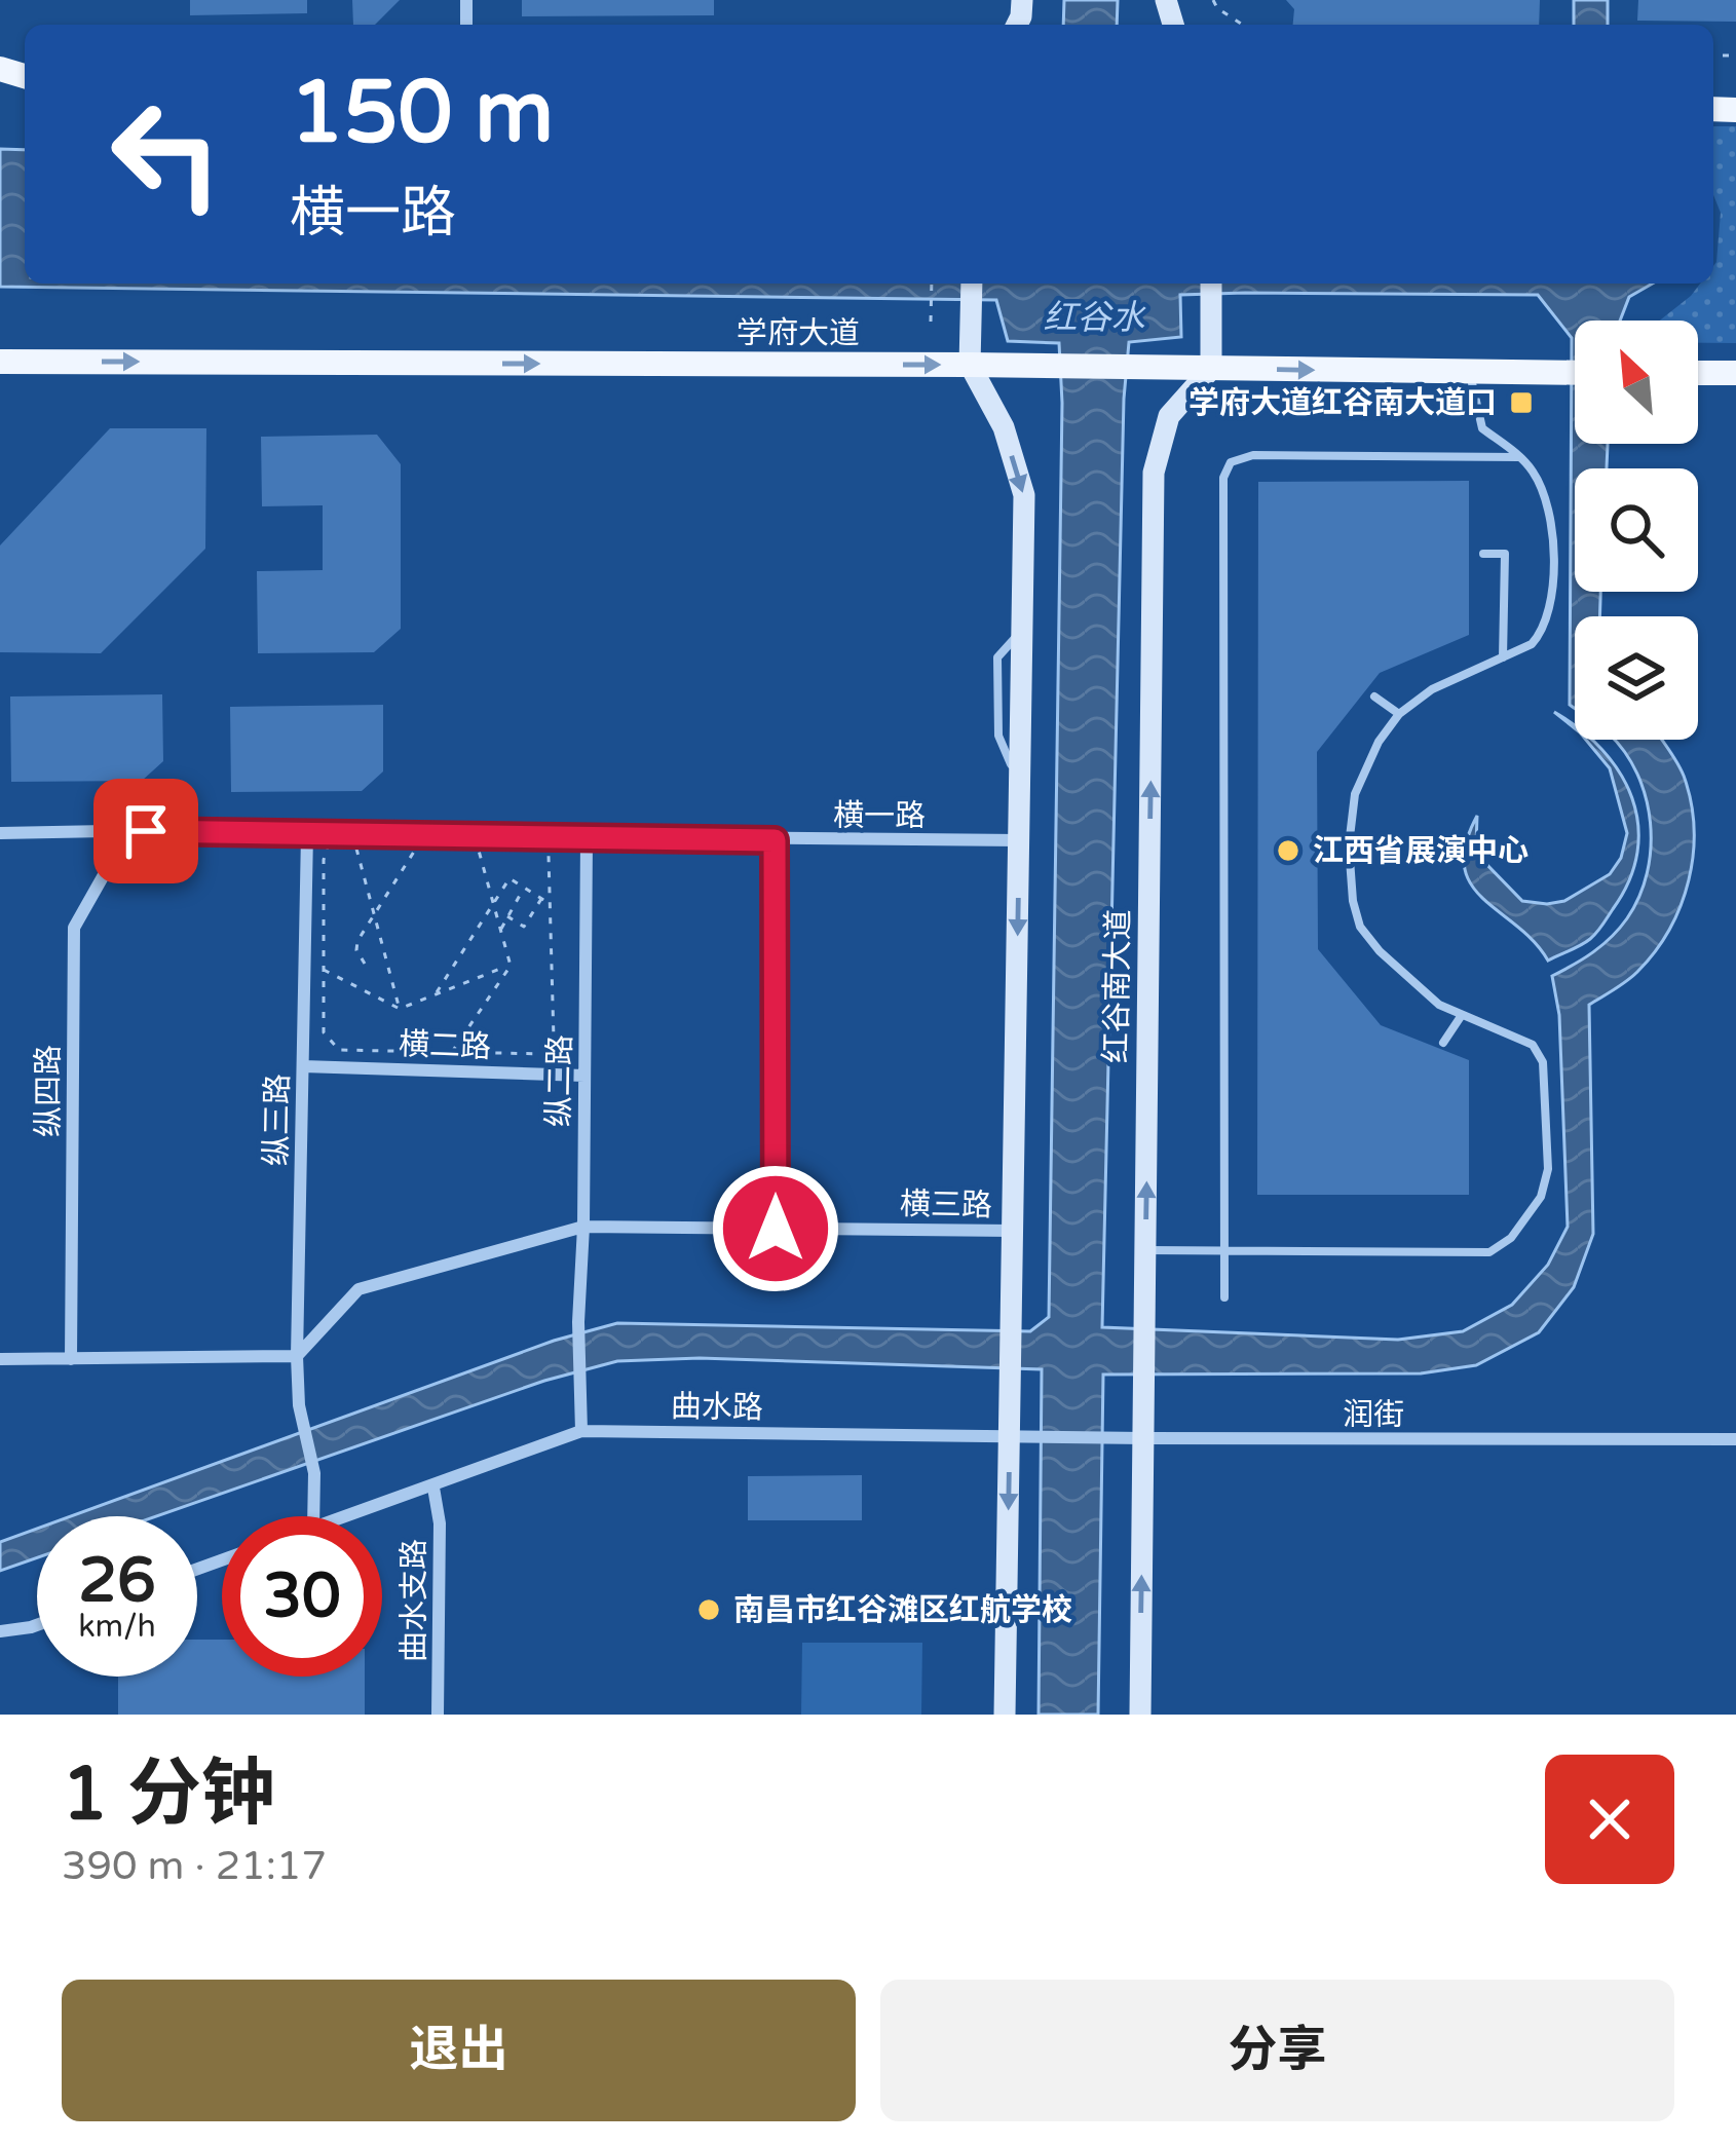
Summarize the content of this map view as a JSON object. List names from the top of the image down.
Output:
{
  "streets": {
    "main road": ["学府大道", "红谷南大道"],
    "street": [
      "横一路",
      "横二路",
      "纵二路",
      "纵四路",
      "纵三路",
      "横三路",
      "曲水路",
      "润街",
      "曲水支路"
    ]
  },
  "crossings": [
    ["学府大道", "红谷南大道"],
    ["横一路", "纵二路"],
    ["横一路", "纵四路"],
    ["横一路", "纵三路"],
    ["红谷南大道", "润街"],
    ["横二路", "纵二路"],
    ["横二路", "纵三路"],
    ["纵二路", "横三路"],
    ["纵二路", "曲水路"],
    ["纵三路", "横三路"],
    ["曲水路", "润街"],
    ["曲水路", "曲水支路"]
  ],
  "one_way": ["学府大道"],
  "water": ["红谷水"],
  "places": {
    "transit": ["学府大道红谷南大道口"],
    "other": ["江西省展演中心", "南昌市红谷滩区红航学校"]
  },
  "north": "top left",
  "page": {
    "turn": ["150 m", "横一路"],
    "speed": "26 km/h",
    "limit": "30",
    "heading": ["1 分钟", "390 m · 21:17"],
    "buttons": ["退出", "分享"]
  }
}
